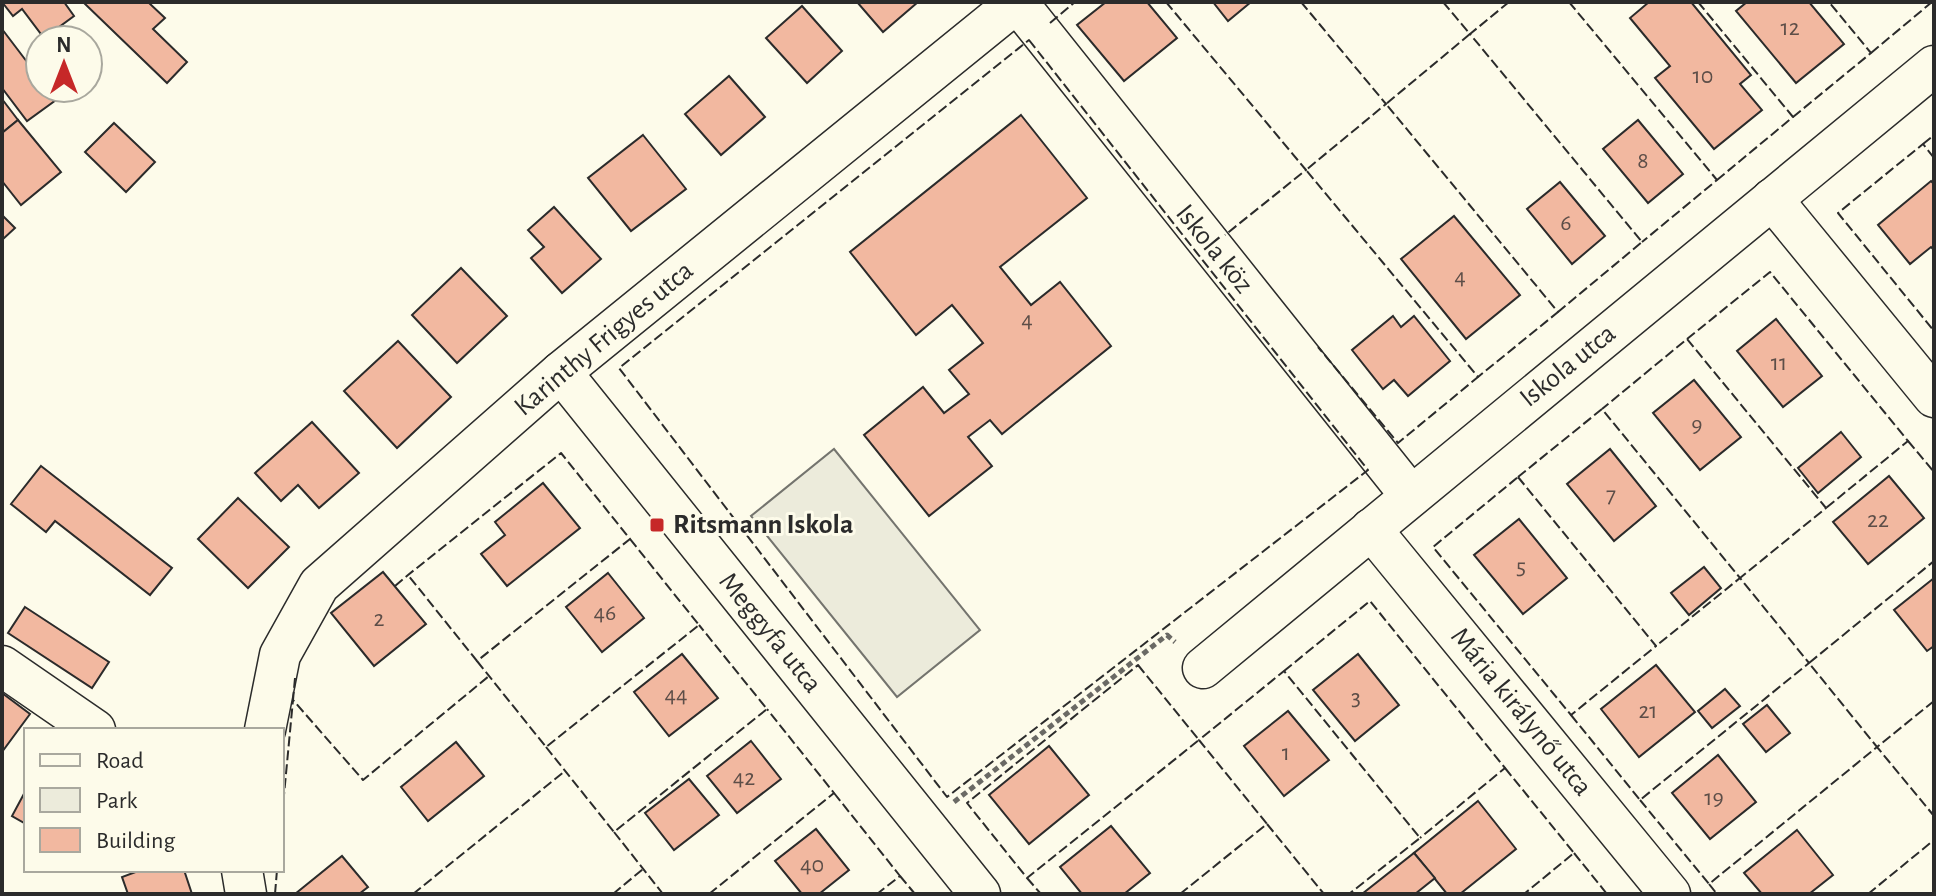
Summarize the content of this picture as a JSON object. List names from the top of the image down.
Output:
{
  "streets": {
    "street": [
      "Iskola köz",
      "Karinthy Frigyes utca",
      "Iskola utca",
      "Meggyfa utca",
      "Mária királynő utca"
    ]
  },
  "crossings": [
    ["Iskola köz", "Karinthy Frigyes utca"],
    ["Iskola köz", "Iskola utca"],
    ["Karinthy Frigyes utca", "Meggyfa utca"],
    ["Iskola utca", "Mária királynő utca"]
  ],
  "places": {
    "transit": ["Ritsmann Iskola"]
  },
  "house_numbers": [
    "12",
    "10",
    "8",
    "6",
    "4",
    "4",
    "11",
    "9",
    "7",
    "22",
    "5",
    "46",
    "2",
    "44",
    "3",
    "21",
    "1",
    "42",
    "19",
    "40"
  ],
  "legend": ["Road", "Park", "Building"],
  "north": "top"
}
